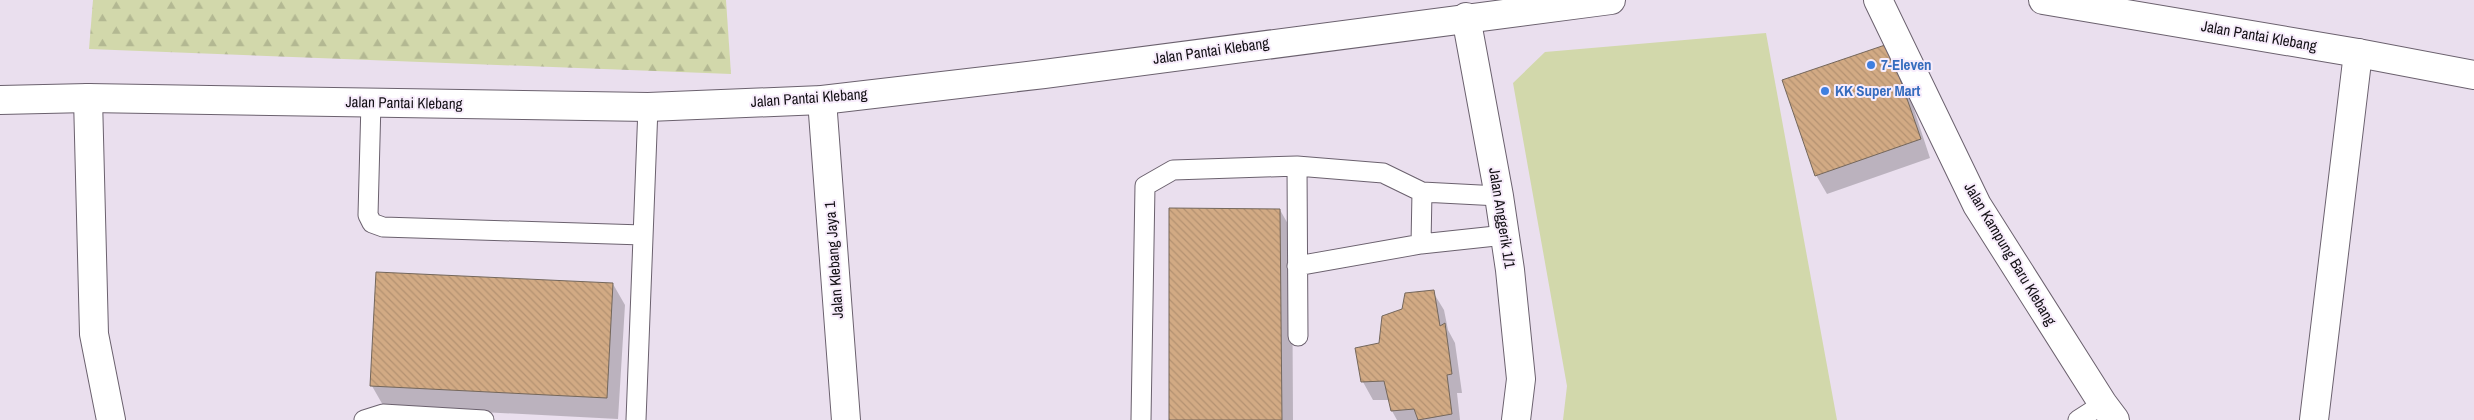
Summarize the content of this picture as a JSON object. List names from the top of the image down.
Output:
{
  "streets": {
    "main road": [
      "Jalan Pantai Klebang",
      "Jalan Anggerik 1/1",
      "Jalan Kampung Baru Klebang",
      "Jalan Klebang Jaya 1"
    ]
  },
  "crossings": [
    ["Jalan Pantai Klebang", "Jalan Anggerik 1/1"],
    ["Jalan Pantai Klebang", "Jalan Klebang Jaya 1"]
  ],
  "places": ["7-Eleven", "KK Super Mart"]
}
